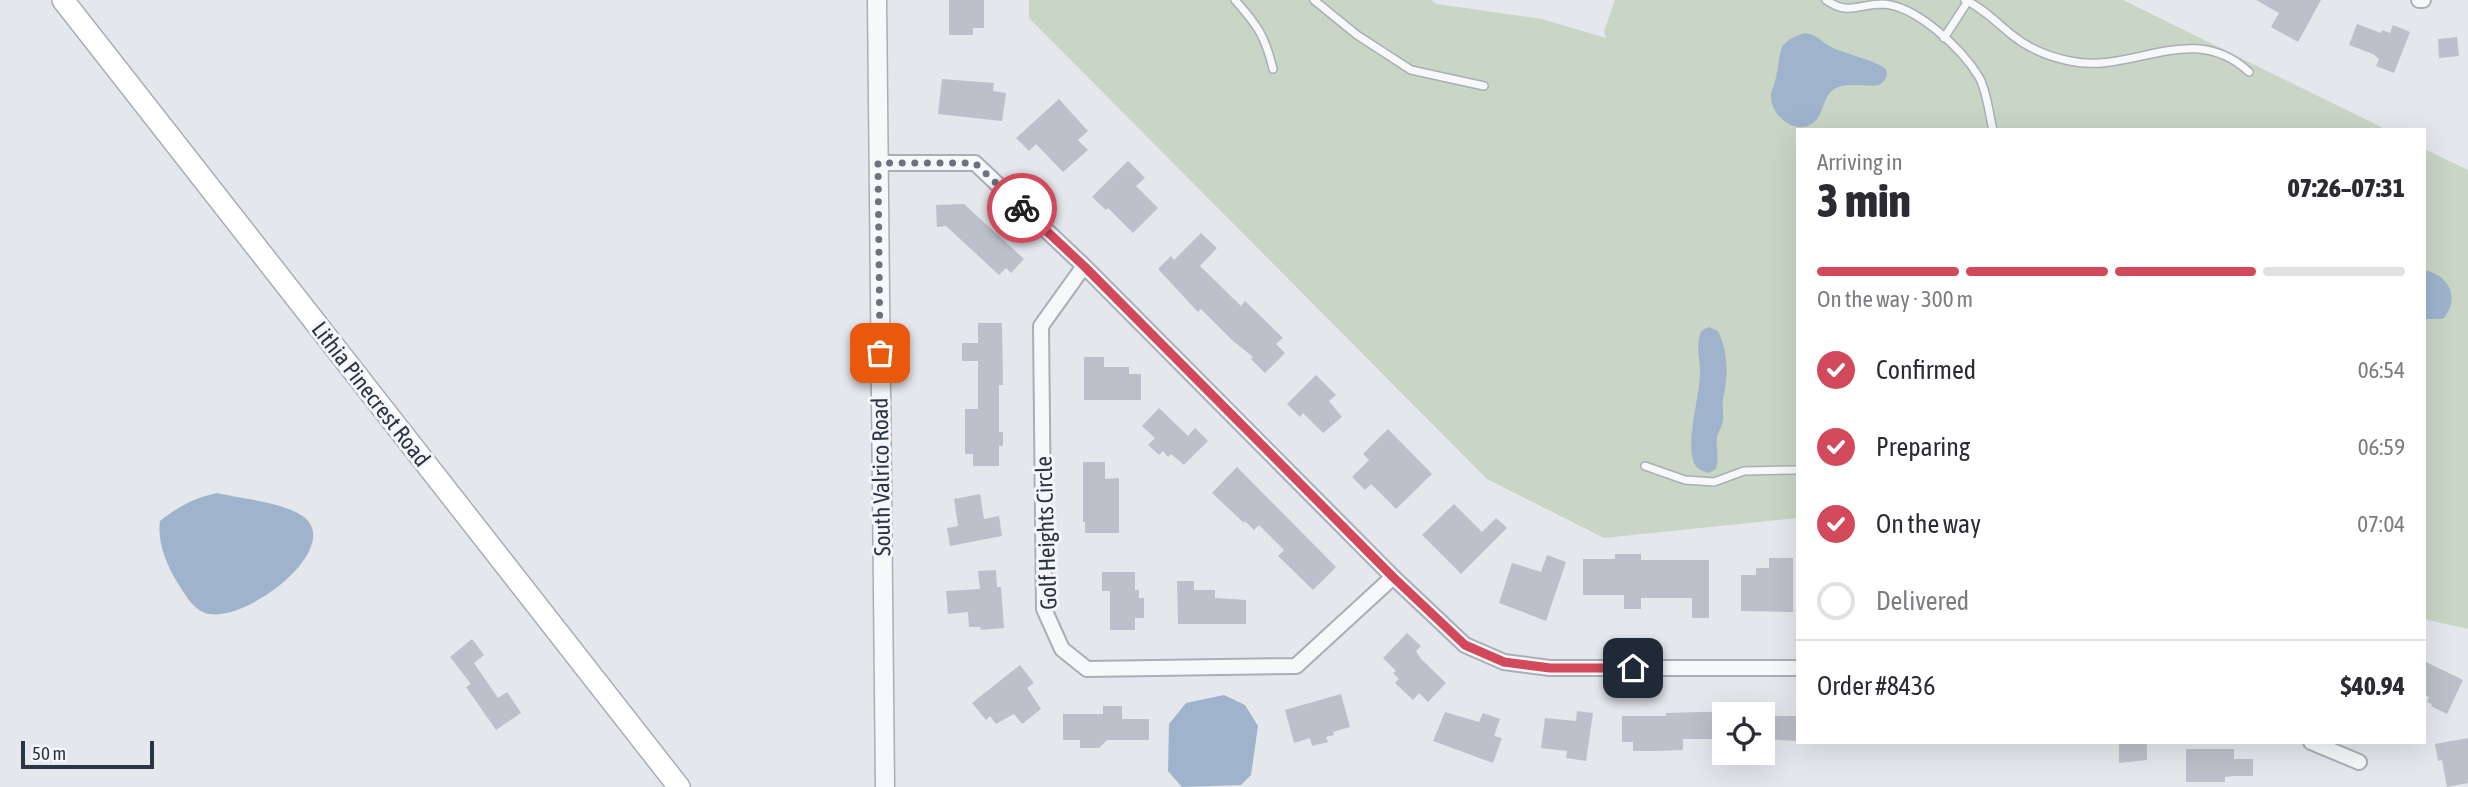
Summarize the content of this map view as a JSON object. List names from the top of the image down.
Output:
{
  "streets": {
    "main road": ["Lithia Pinecrest Road"],
    "street": ["South Valrico Road", "Golf Heights Circle"]
  },
  "scale_bar": "50 m",
  "page": {
    "heading": ["3 min", "Arriving in", "07:26–07:31"],
    "panel": ["Order #8436", "$40.94"],
    "bar": "On the way · 300 m",
    "list": [
      ["Confirmed", "06:54"],
      ["Preparing", "06:59"],
      ["On the way", "07:04"],
      "Delivered"
    ],
    "scale": "50 m"
  }
}
